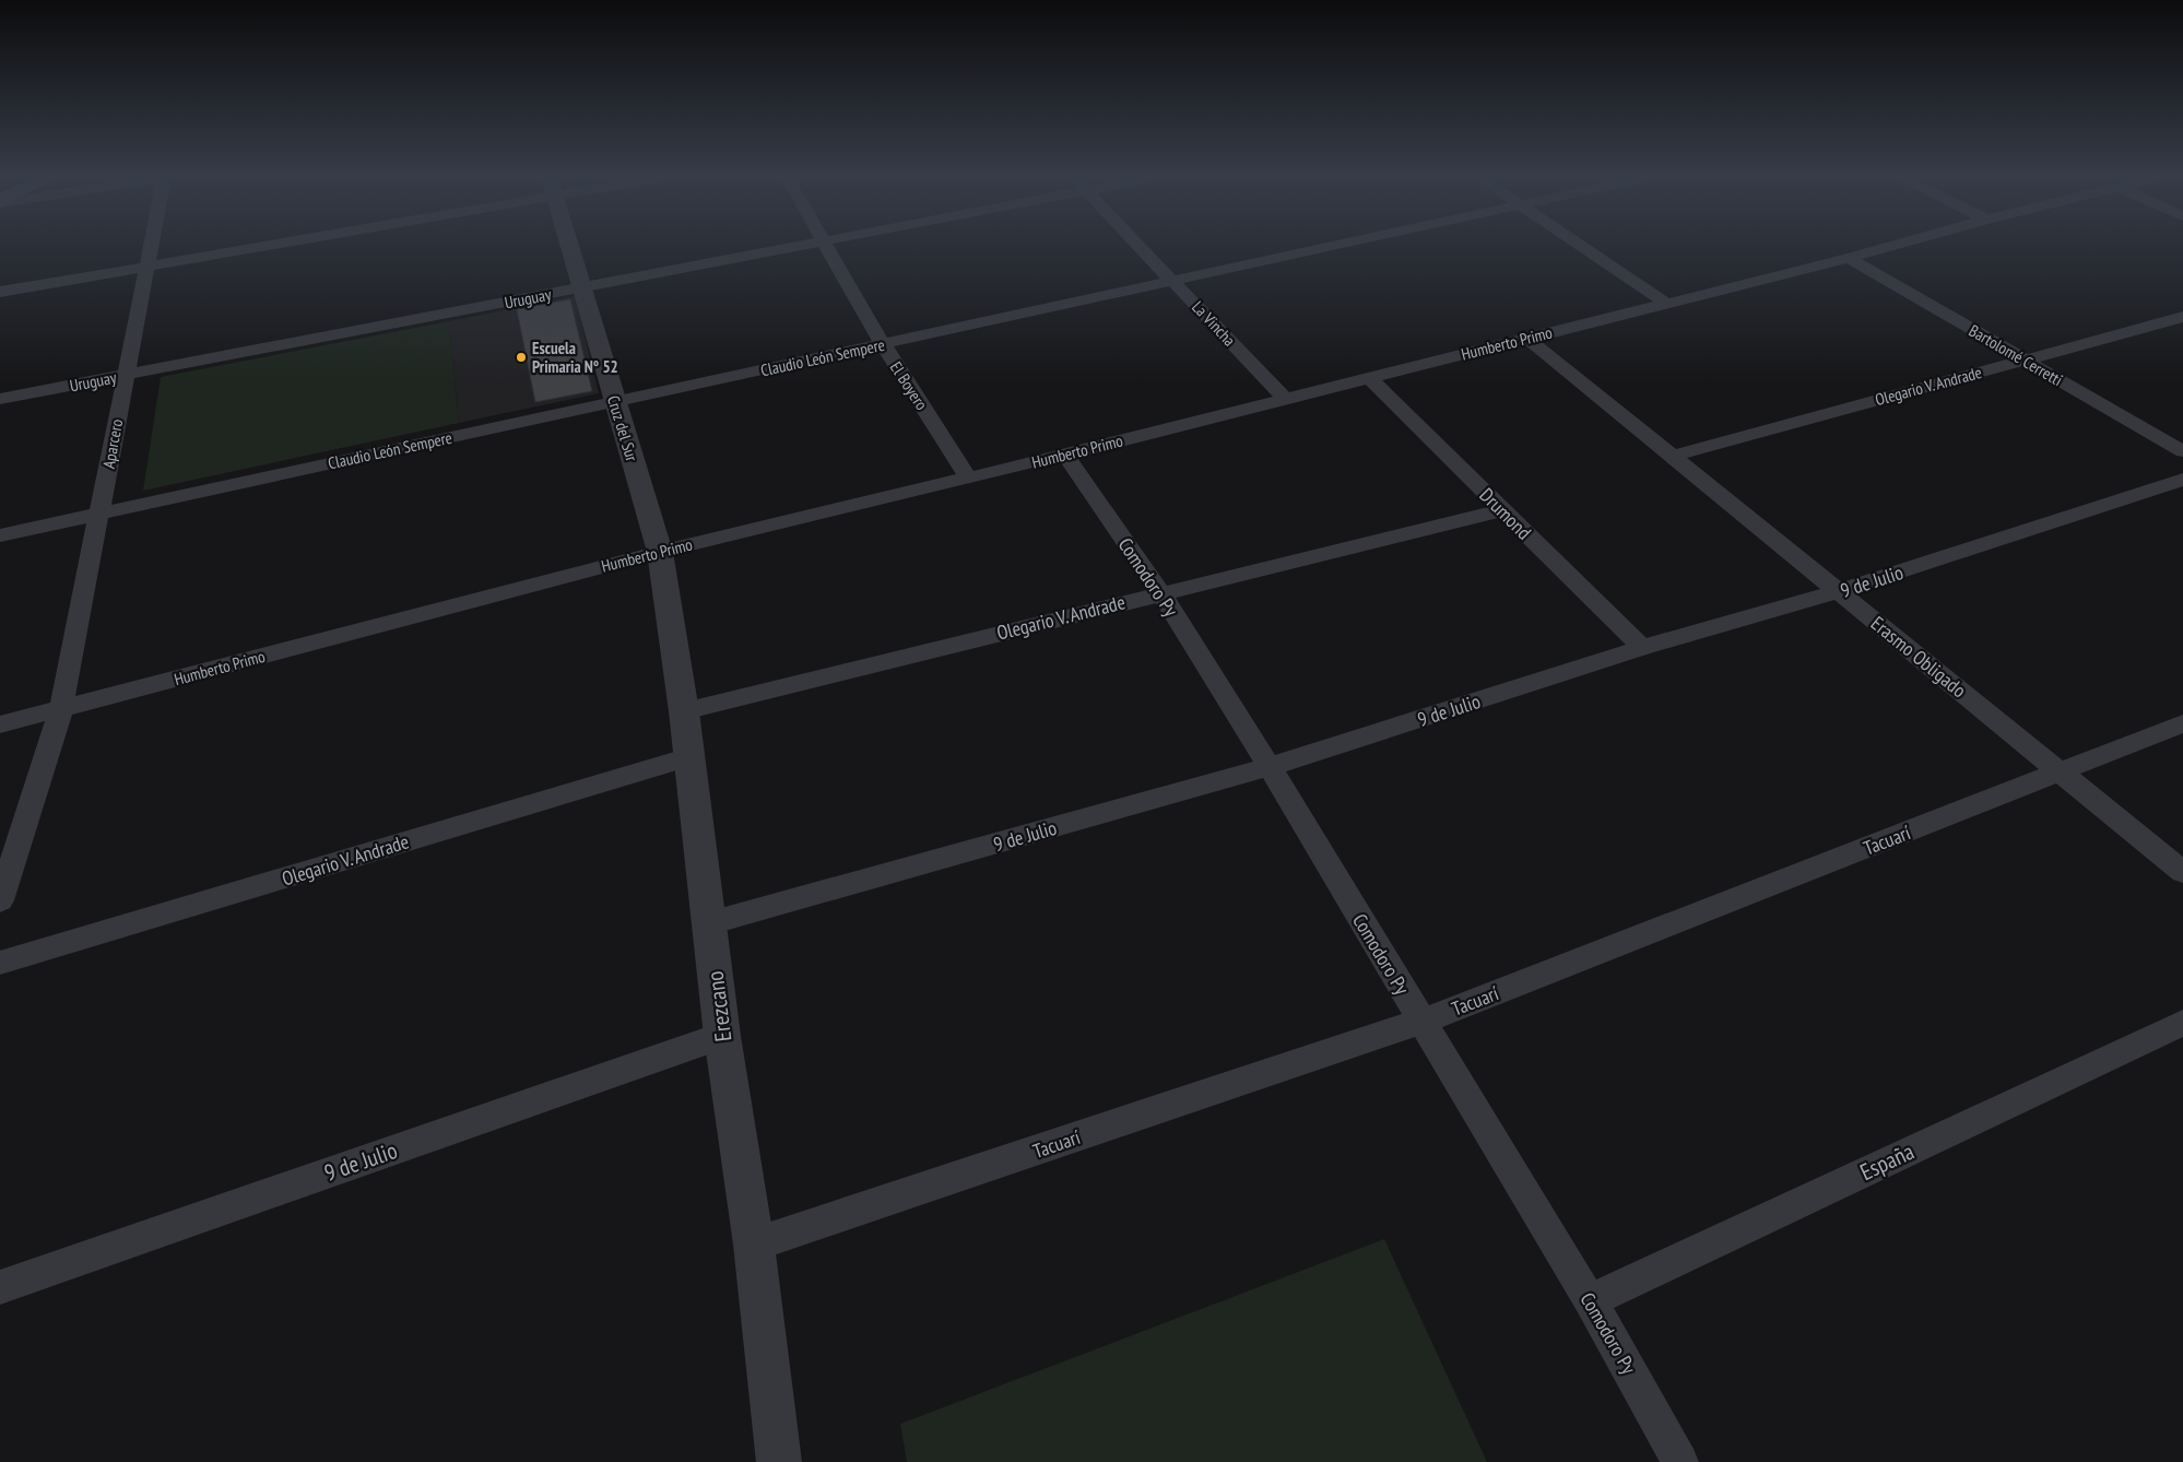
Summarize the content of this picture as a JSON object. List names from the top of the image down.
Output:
{
  "streets": {
    "street": [
      "Uruguay",
      "La Vincha",
      "Humberto Primo",
      "Bartolomé Cerretti",
      "Claudio León Sempere",
      "El Boyero",
      "Olegario V. Andrade",
      "Cruz del Sur",
      "Aparcero",
      "Drumond",
      "Comodoro Py",
      "9 de Julio",
      "Erasmo Obligado",
      "Tacuarí",
      "Erezcano",
      "España"
    ]
  },
  "crossings": [
    ["Uruguay", "Cruz del Sur"],
    ["Uruguay", "Aparcero"],
    ["La Vincha", "Humberto Primo"],
    ["La Vincha", "Claudio León Sempere"],
    ["Humberto Primo", "Bartolomé Cerretti"],
    ["Humberto Primo", "El Boyero"],
    ["Humberto Primo", "Cruz del Sur"],
    ["Humberto Primo", "Aparcero"],
    ["Humberto Primo", "Drumond"],
    ["Humberto Primo", "Comodoro Py"],
    ["Humberto Primo", "Erasmo Obligado"],
    ["Humberto Primo", "Erezcano"],
    ["Bartolomé Cerretti", "Olegario V. Andrade"],
    ["Claudio León Sempere", "El Boyero"],
    ["Claudio León Sempere", "Cruz del Sur"],
    ["Claudio León Sempere", "Aparcero"],
    ["Olegario V. Andrade", "Drumond"],
    ["Olegario V. Andrade", "Comodoro Py"],
    ["Olegario V. Andrade", "Erasmo Obligado"],
    ["Olegario V. Andrade", "Erezcano"],
    ["Cruz del Sur", "Erezcano"],
    ["Drumond", "9 de Julio"],
    ["Comodoro Py", "9 de Julio"],
    ["Comodoro Py", "Tacuarí"],
    ["Comodoro Py", "España"],
    ["9 de Julio", "Erasmo Obligado"],
    ["9 de Julio", "Erezcano"],
    ["Erasmo Obligado", "Tacuarí"],
    ["Tacuarí", "Erezcano"]
  ],
  "places": ["Escuela Primaria N° 52"]
}
